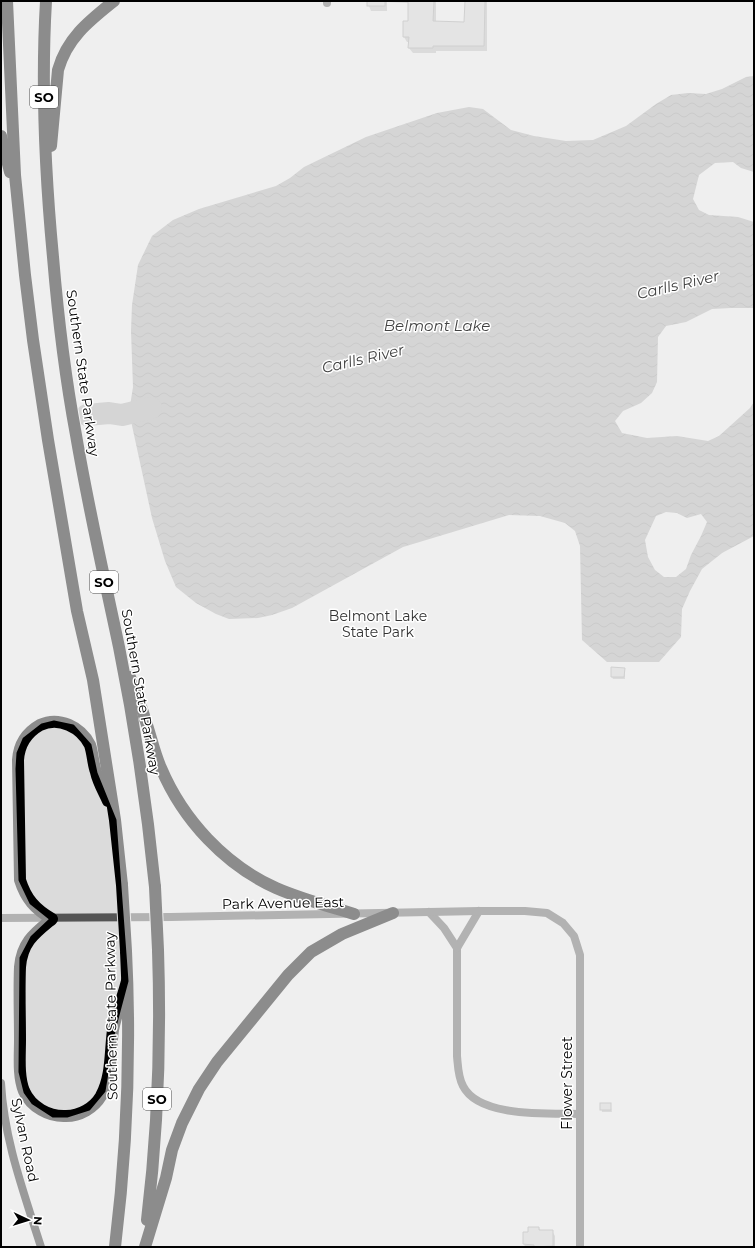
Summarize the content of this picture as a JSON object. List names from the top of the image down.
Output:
{
  "streets": {
    "highway": ["SO", "Southern State Parkway"],
    "street": ["Park Avenue East", "Flower Street", "Sylvan Road"]
  },
  "crossings": [
    ["Park Avenue East", "Flower Street"]
  ],
  "water": ["Carlls River", "Belmont Lake"],
  "parks": ["Belmont Lake State Park"],
  "north": "right"
}
